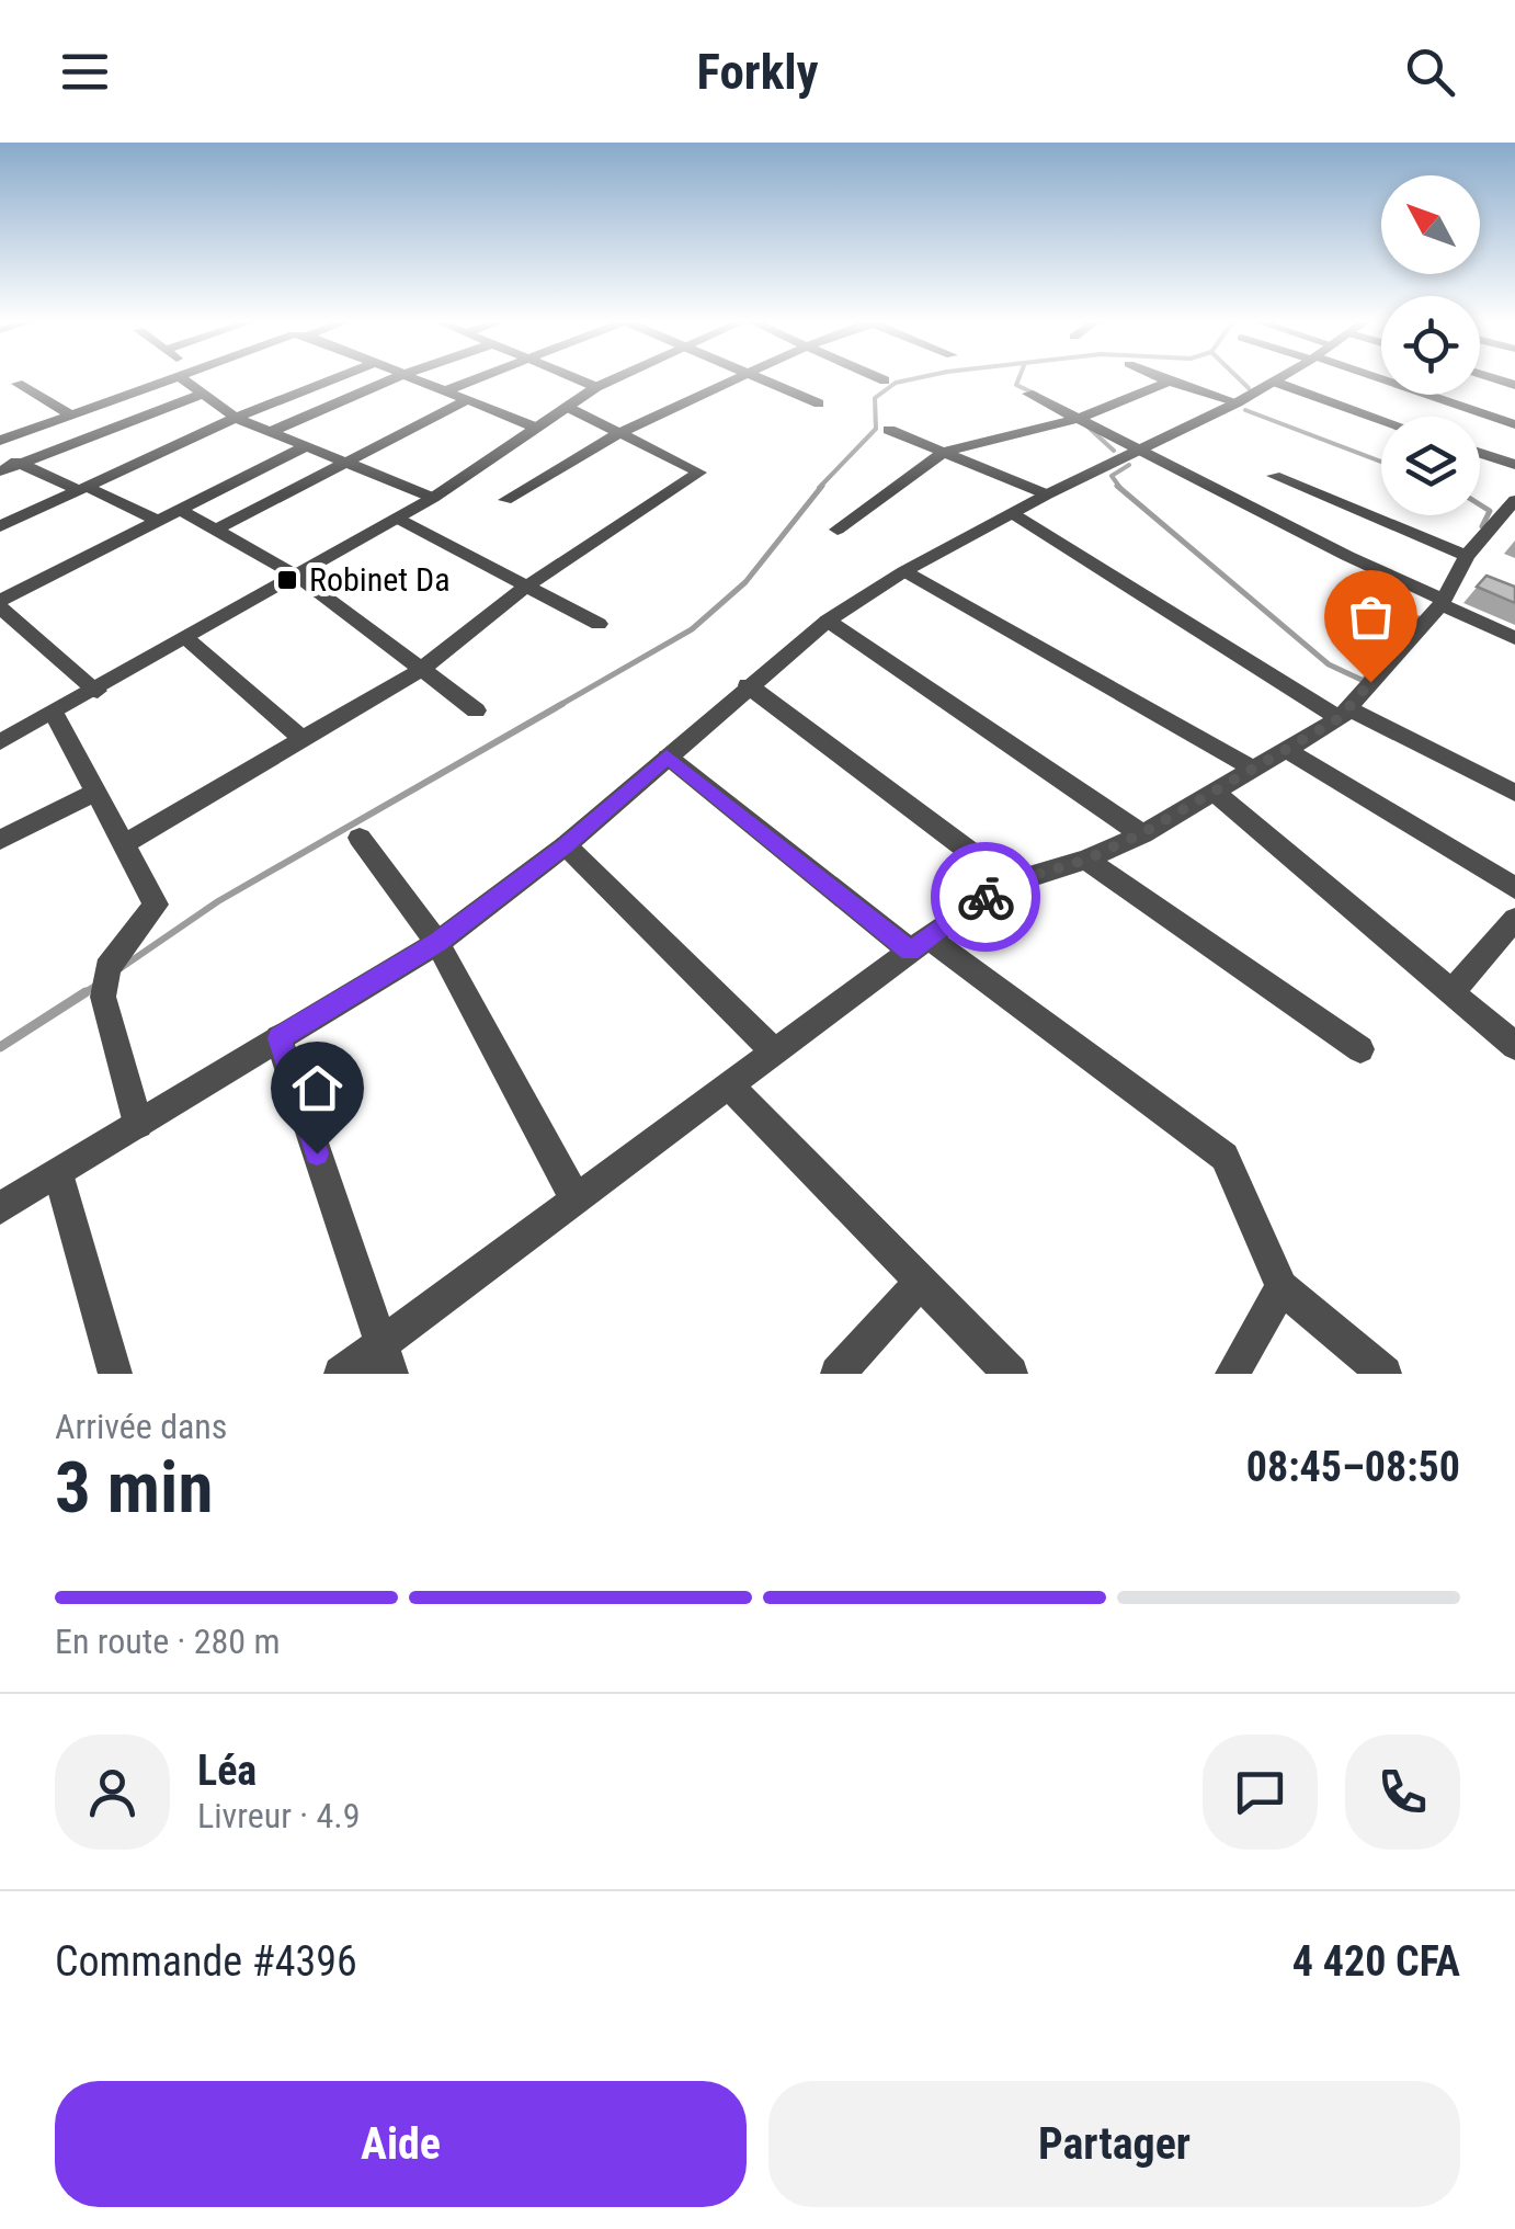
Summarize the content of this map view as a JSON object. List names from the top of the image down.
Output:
{
  "places": {
    "transit": ["Robinet Da"]
  },
  "north": "top left",
  "page": {
    "header": "Forkly",
    "heading": ["3 min", "Arrivée dans", "08:45–08:50"],
    "panel": [
      "Léa",
      "Livreur · 4.9",
      "Commande #4396",
      "4 420 CFA"
    ],
    "bar": "En route · 280 m",
    "buttons": ["Aide", "Partager"]
  }
}
